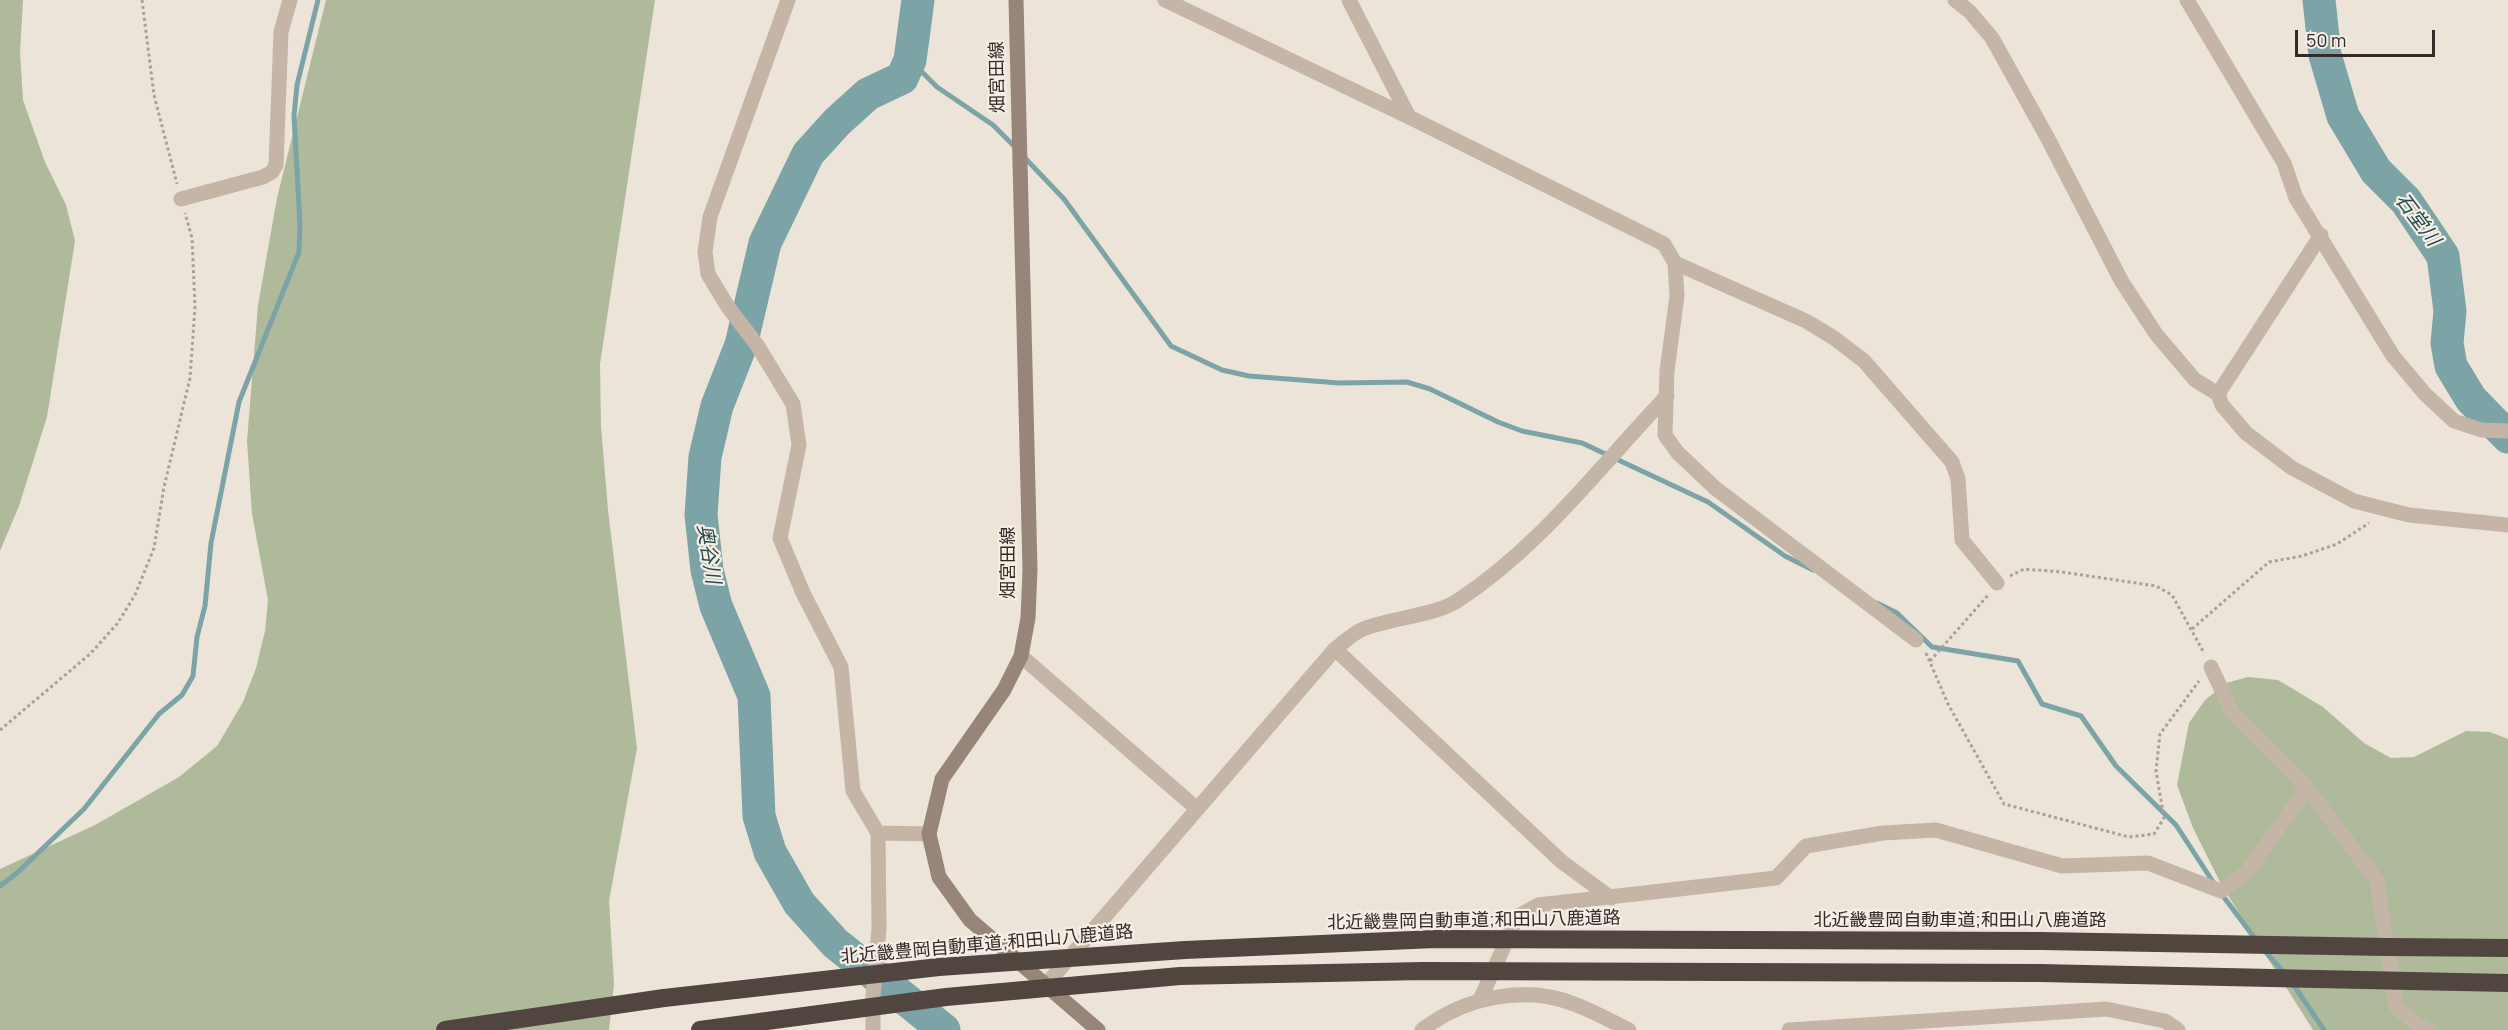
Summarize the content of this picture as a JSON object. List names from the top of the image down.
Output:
{
  "streets": {
    "highway": ["北近畿豊岡自動車道;和田山八鹿道路"],
    "main road": ["畑宮田線"]
  },
  "water": ["石堂川", "奥谷川"],
  "scale_bar": "50 m"
}
